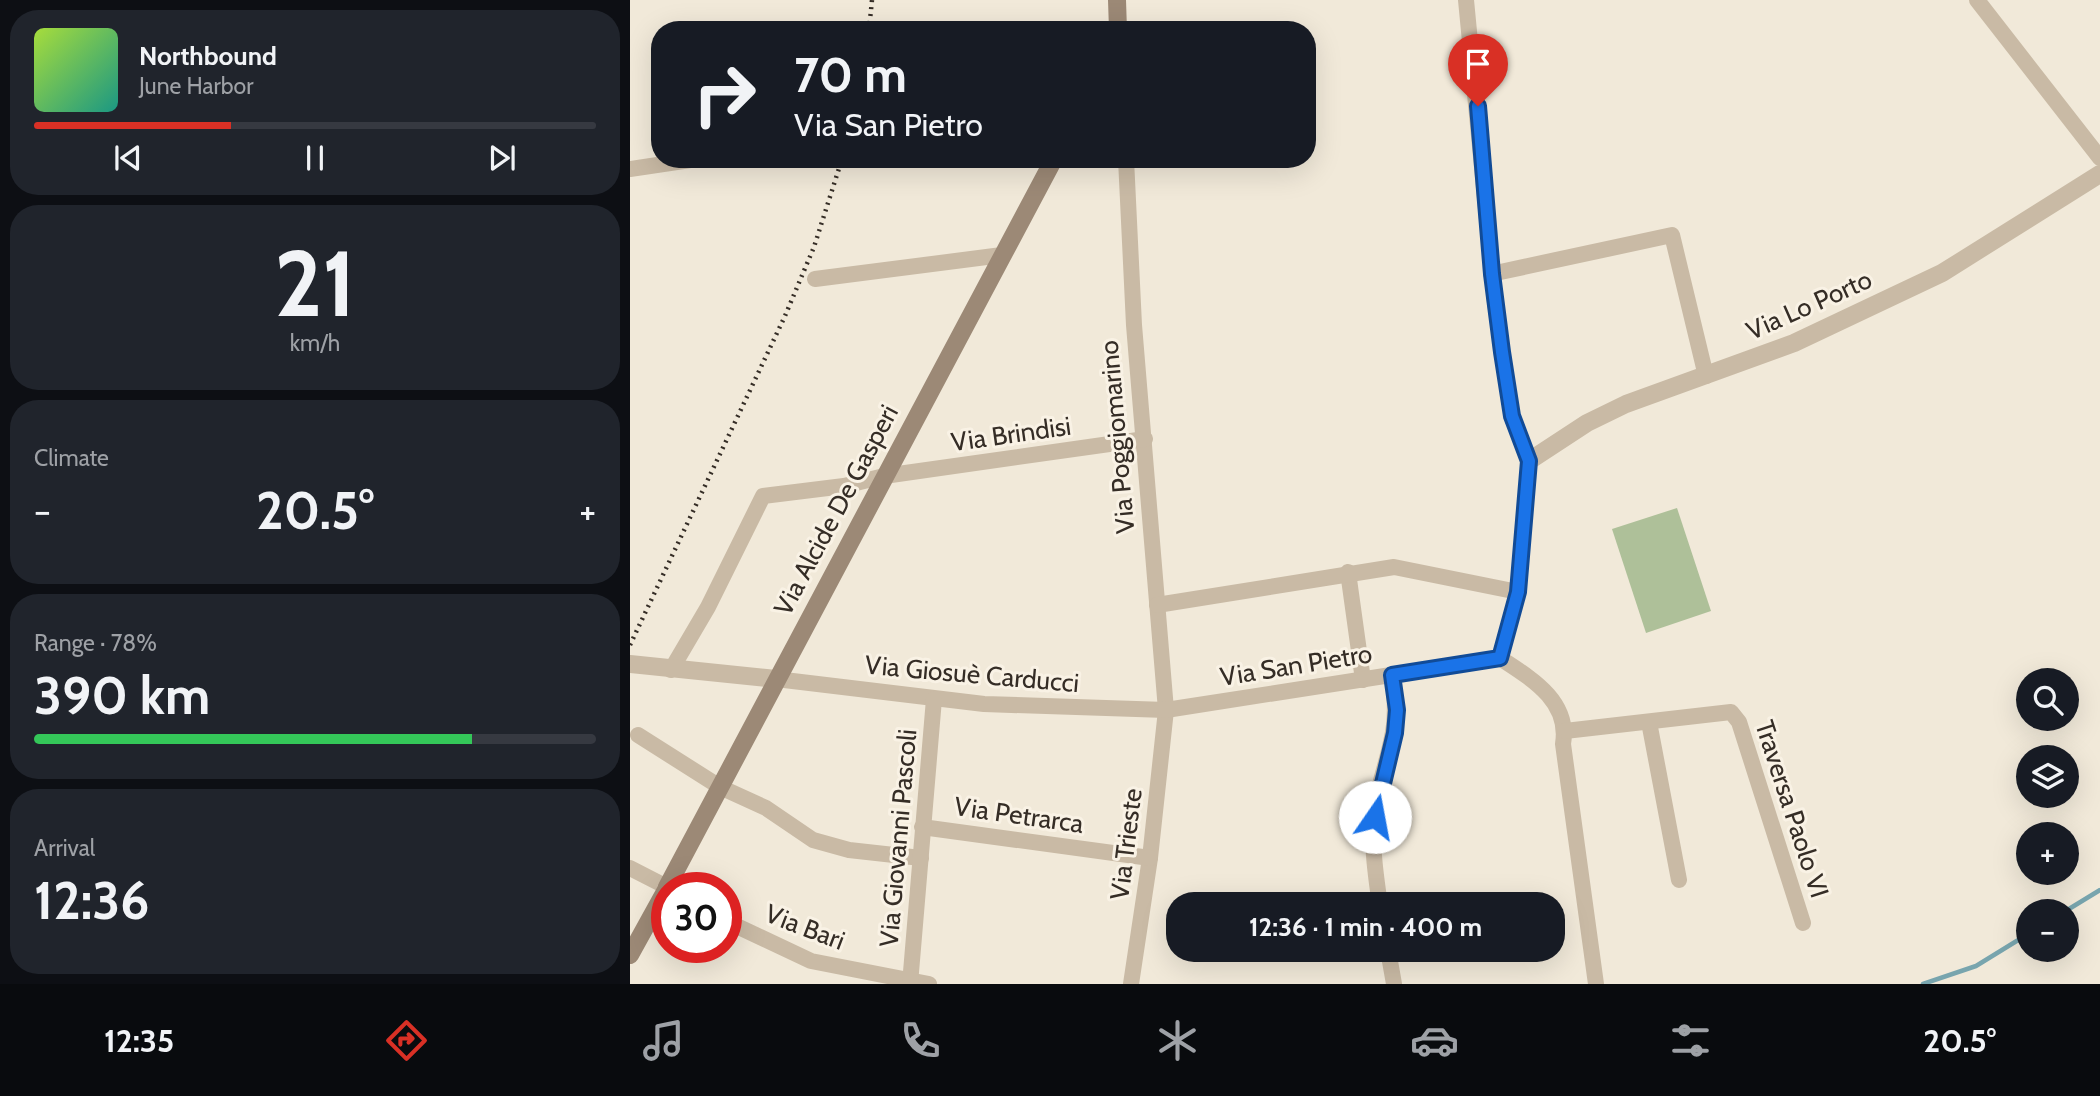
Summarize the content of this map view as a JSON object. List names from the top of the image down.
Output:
{
  "streets": {
    "main road": ["Via Alcide De Gasperi"],
    "street": [
      "Via Lo Porto",
      "Via Brindisi",
      "Via Poggiomarino",
      "Via San Pietro",
      "Via Giosuè Carducci",
      "Traversa Paolo VI",
      "Via Petrarca",
      "Via Giovanni Pascoli",
      "Via Trieste",
      "Via Bari"
    ]
  },
  "crossings": [
    ["Via Brindisi", "Via Poggiomarino"],
    ["Via Brindisi", "Via Alcide De Gasperi"],
    ["Via Poggiomarino", "Via San Pietro"],
    ["Via Poggiomarino", "Via Giosuè Carducci"],
    ["Via Poggiomarino", "Via Trieste"],
    ["Via Alcide De Gasperi", "Via Giosuè Carducci"],
    ["Via San Pietro", "Via Giosuè Carducci"],
    ["Via San Pietro", "Via Trieste"],
    ["Via Giosuè Carducci", "Via Giovanni Pascoli"],
    ["Via Giosuè Carducci", "Via Trieste"],
    ["Via Petrarca", "Via Giovanni Pascoli"],
    ["Via Petrarca", "Via Trieste"],
    ["Via Giovanni Pascoli", "Via Bari"]
  ],
  "page": {
    "turn": ["70 m", "Via San Pietro"],
    "song": ["Northbound", "June Harbor"],
    "tile": [
      ["21", "km/h"],
      "Climate",
      ["Range · 78%", "390 km"],
      ["Arrival", "12:36"]
    ],
    "heat": ["−", "20.5°", "+"],
    "map_buttons": ["+", "−"],
    "limit": "30",
    "trip": "12:36 · 1 min · 400 m",
    "tabs": ["12:35", "20.5°"]
  }
}
